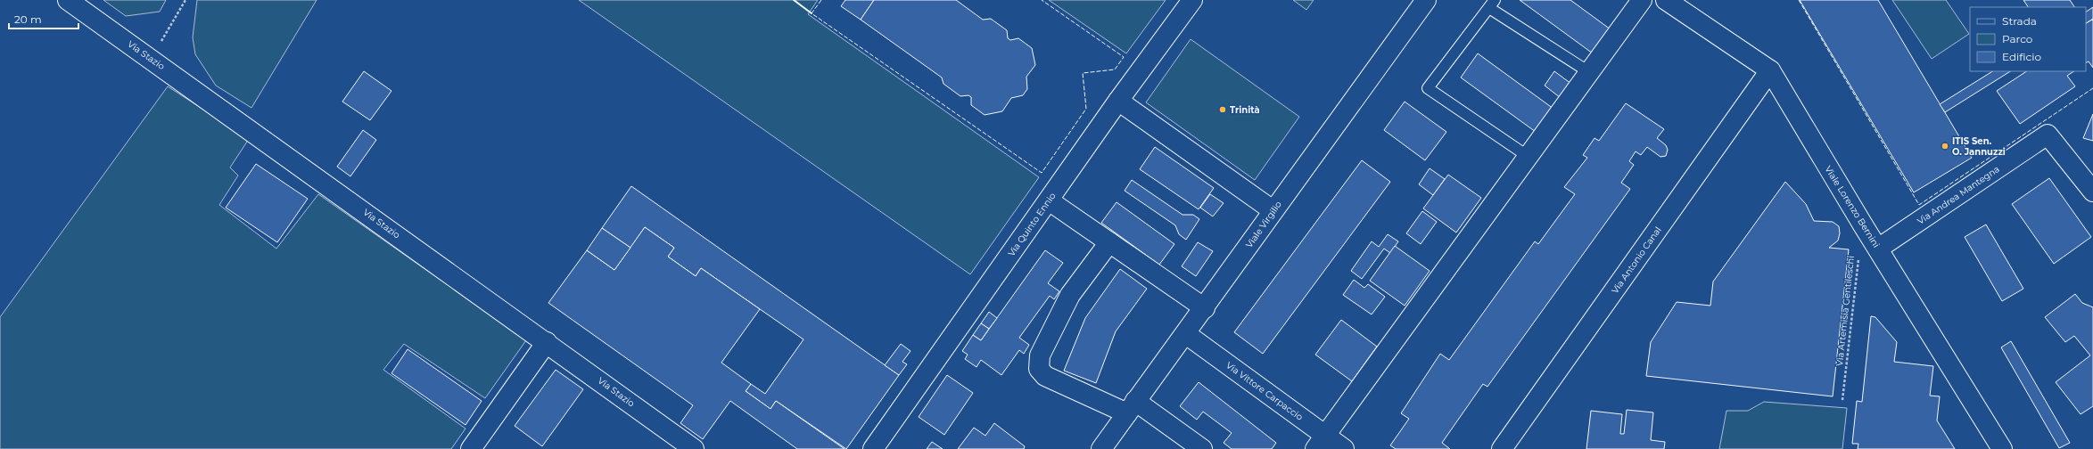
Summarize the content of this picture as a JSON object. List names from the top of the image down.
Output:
{
  "streets": {
    "street": [
      "Via Stazio",
      "Via Andrea Mantegna",
      "Viale Lorenzo Bernini",
      "Via Quinto Ennio",
      "Viale Virgilio",
      "Via Antonio Canal",
      "Via Vittore Carpaccio"
    ],
    "path": ["Via Artemisia Gentileschi"]
  },
  "crossings": [
    ["Via Andrea Mantegna", "Viale Lorenzo Bernini"],
    ["Viale Lorenzo Bernini", "Via Antonio Canal"],
    ["Viale Lorenzo Bernini", "Via Artemisia Gentileschi"],
    ["Viale Virgilio", "Via Vittore Carpaccio"]
  ],
  "places": ["Trinità", "ITIS Sen. O. Jannuzzi"],
  "legend": ["Strada", "Parco", "Edificio"],
  "scale_bar": "20 m"
}
